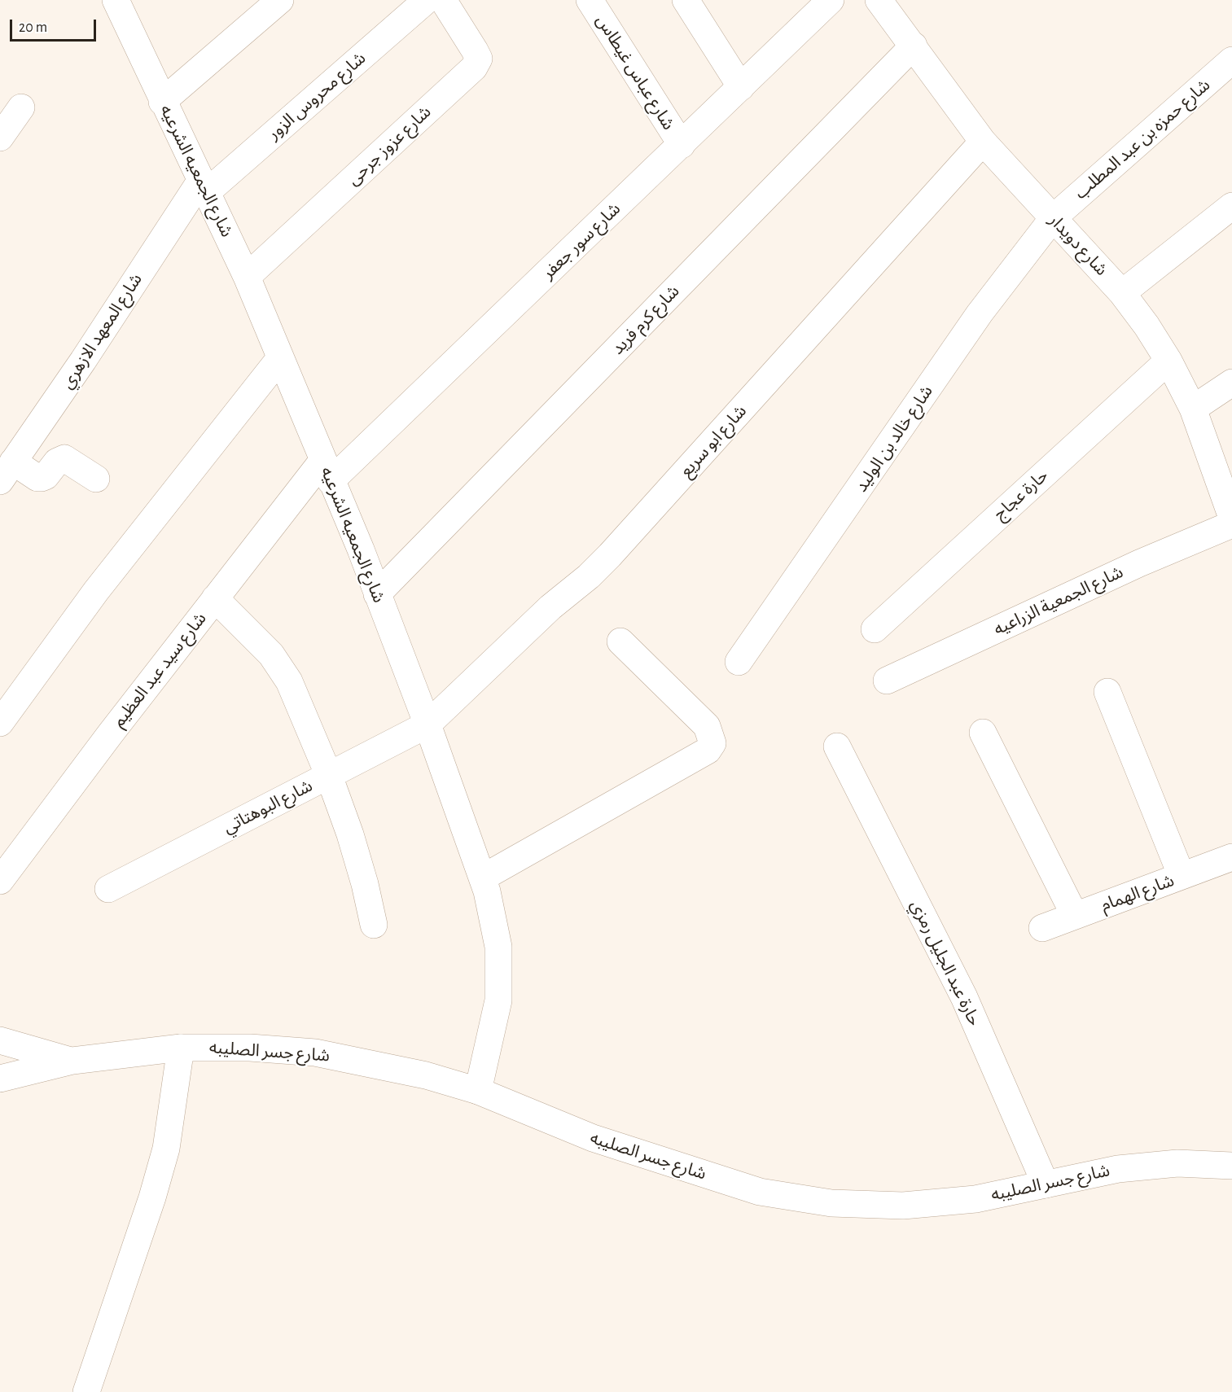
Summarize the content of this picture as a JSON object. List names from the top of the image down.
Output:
{
  "streets": {
    "street": [
      "شارع عباس غيطاس",
      "شارع محروس الزور",
      "شارع حمزه بن عبد المطلب",
      "شارع عزوز جرحى",
      "شارع الجمعيه الشرعيه",
      "شارع سور جعفر",
      "شارع دويدار",
      "شارع كرم فريد",
      "شارع المعهد الازهري",
      "شارع خالد بن الوليد",
      "شارع ابو سريع",
      "حارة عجاج",
      "شارع الجمعية الزراعيه",
      "شارع سيد عبد العظيم",
      "شارع البوهتاتي",
      "شارع الهمام",
      "حارة عبد الجليل رمزي",
      "شارع جسر الصليبه"
    ]
  },
  "crossings": [
    ["شارع عباس غيطاس", "شارع سور جعفر"],
    ["شارع محروس الزور", "شارع الجمعيه الشرعيه"],
    ["شارع محروس الزور", "شارع المعهد الازهري"],
    ["شارع حمزه بن عبد المطلب", "شارع دويدار"],
    ["شارع حمزه بن عبد المطلب", "شارع خالد بن الوليد"],
    ["شارع عزوز جرحى", "شارع الجمعيه الشرعيه"],
    ["شارع الجمعيه الشرعيه", "شارع سور جعفر"],
    ["شارع الجمعيه الشرعيه", "شارع كرم فريد"],
    ["شارع الجمعيه الشرعيه", "شارع المعهد الازهري"],
    ["شارع الجمعيه الشرعيه", "شارع ابو سريع"],
    ["شارع الجمعيه الشرعيه", "شارع سيد عبد العظيم"],
    ["شارع الجمعيه الشرعيه", "شارع البوهتاتي"],
    ["شارع الجمعيه الشرعيه", "شارع جسر الصليبه"],
    ["شارع سور جعفر", "شارع سيد عبد العظيم"],
    ["شارع دويدار", "شارع كرم فريد"],
    ["شارع دويدار", "شارع خالد بن الوليد"],
    ["شارع دويدار", "شارع ابو سريع"],
    ["شارع دويدار", "حارة عجاج"],
    ["شارع ابو سريع", "شارع البوهتاتي"],
    ["حارة عبد الجليل رمزي", "شارع جسر الصليبه"]
  ],
  "scale_bar": "20 m"
}
